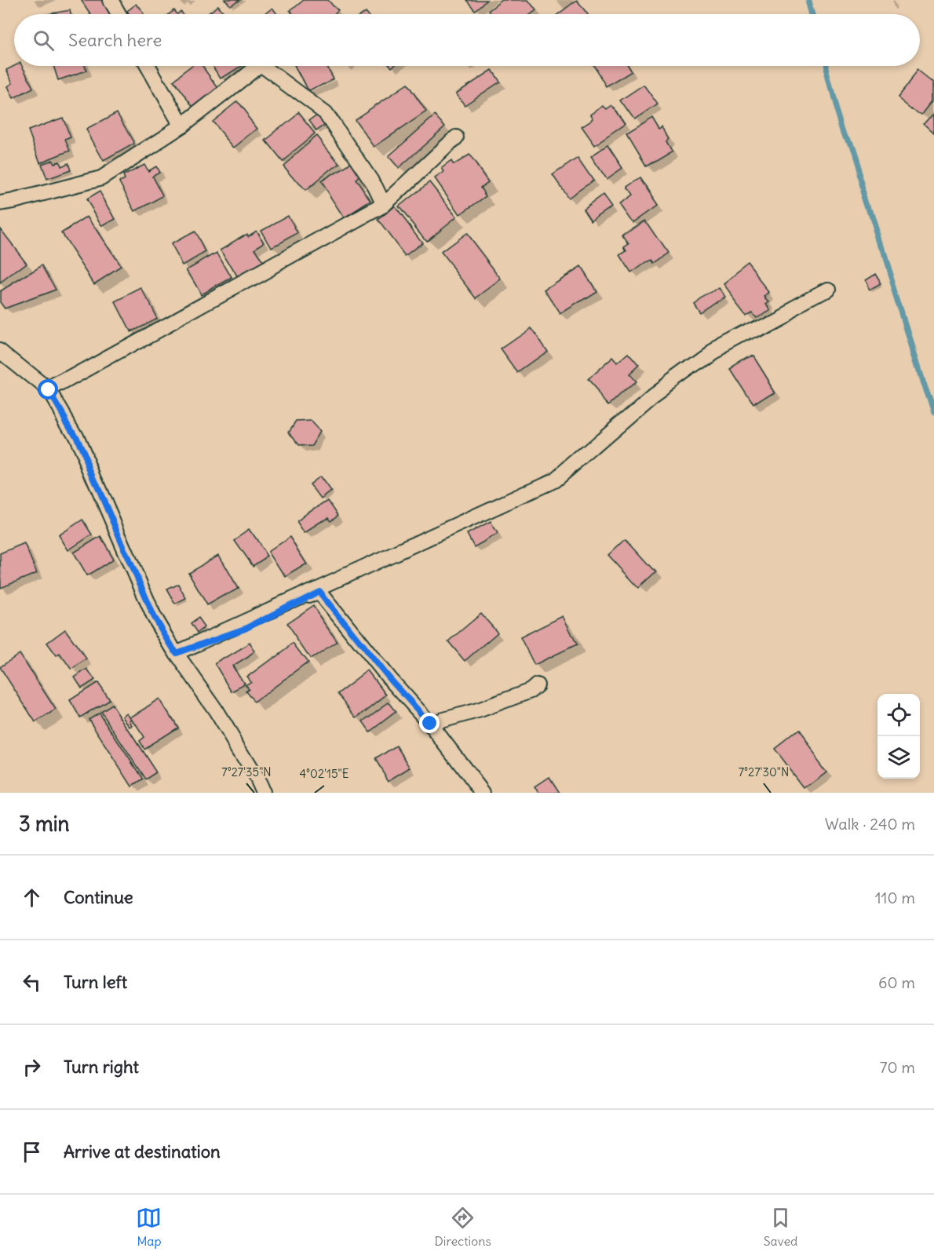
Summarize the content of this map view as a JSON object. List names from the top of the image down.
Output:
{
  "page": {
    "search": "Search here",
    "heading": ["3 min", "Walk · 240 m"],
    "list": [
      ["Continue", "110 m"],
      ["Turn left", "60 m"],
      ["Turn right", "70 m"],
      "Arrive at destination"
    ],
    "nav": ["Map", "Directions", "Saved"]
  },
  "coordinates": ["7°27'35\"N", "7°27'30\"N", "4°02'15\"E"]
}
